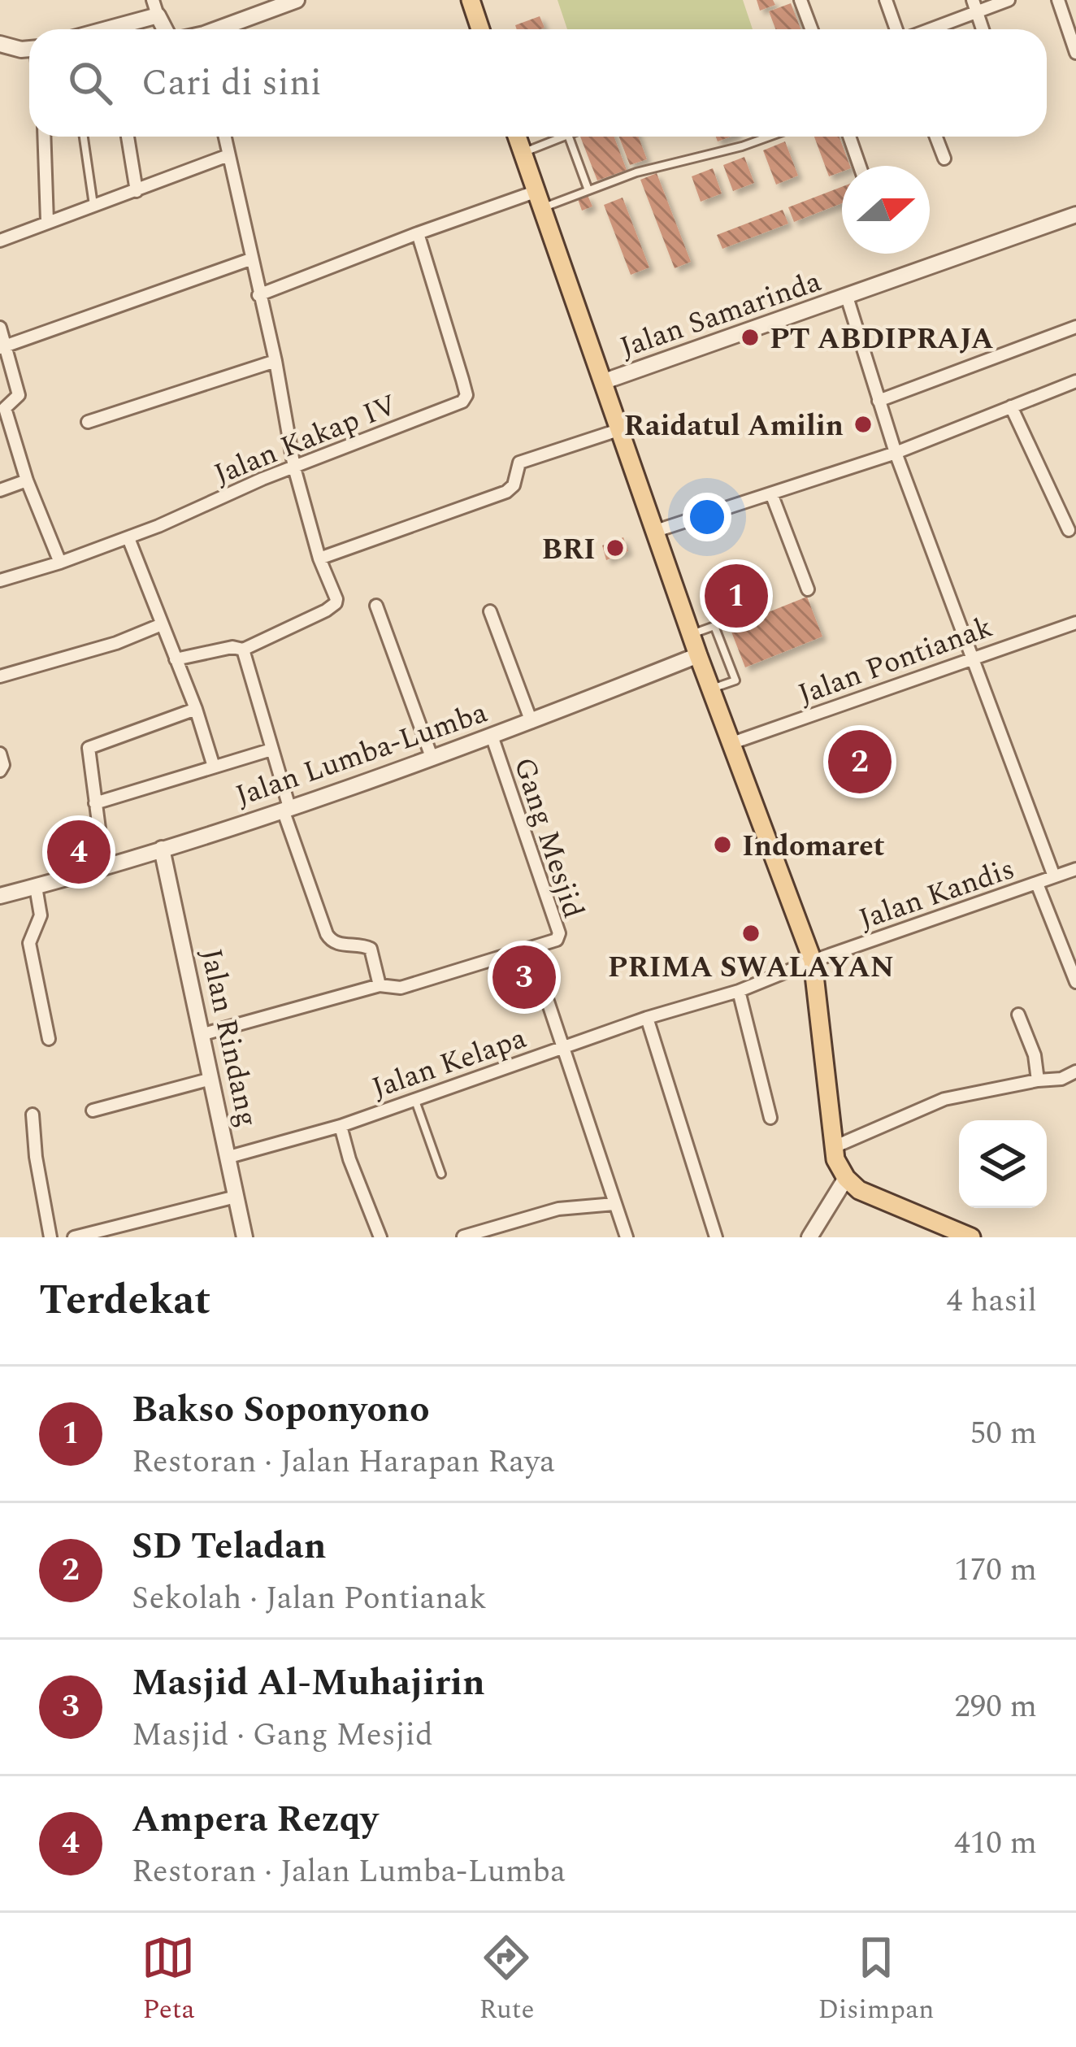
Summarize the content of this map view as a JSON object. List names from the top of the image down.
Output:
{
  "streets": {
    "street": [
      "Jalan Samarinda",
      "Jalan Kakap IV",
      "Jalan Pontianak",
      "Jalan Lumba-Lumba",
      "Gang Mesjid",
      "Jalan Kandis",
      "Jalan Rindang",
      "Jalan Kelapa"
    ]
  },
  "crossings": [
    ["Jalan Lumba-Lumba", "Gang Mesjid"],
    ["Jalan Lumba-Lumba", "Jalan Rindang"],
    ["Gang Mesjid", "Jalan Kelapa"],
    ["Jalan Kandis", "Jalan Kelapa"],
    ["Jalan Rindang", "Jalan Kelapa"]
  ],
  "places": [
    "PT ABDIPRAJA",
    "Raidatul Amilin",
    "BRI",
    "Indomaret",
    "PRIMA SWALAYAN"
  ],
  "north": "right",
  "page": {
    "search": "Cari di sini",
    "pins": [
      "1",
      "2",
      "4",
      "3"
    ],
    "heading": ["Terdekat", "4 hasil"],
    "list": [
      {
        "mark": "1",
        "name": "Bakso Soponyono",
        "note": "Restoran · Jalan Harapan Raya",
        "value": "50 m"
      },
      {
        "mark": "2",
        "name": "SD Teladan",
        "note": "Sekolah · Jalan Pontianak",
        "value": "170 m"
      },
      {
        "mark": "3",
        "name": "Masjid Al-Muhajirin",
        "note": "Masjid · Gang Mesjid",
        "value": "290 m"
      },
      {
        "mark": "4",
        "name": "Ampera Rezqy",
        "note": "Restoran · Jalan Lumba-Lumba",
        "value": "410 m"
      }
    ],
    "nav": ["Peta", "Rute", "Disimpan"]
  }
}
